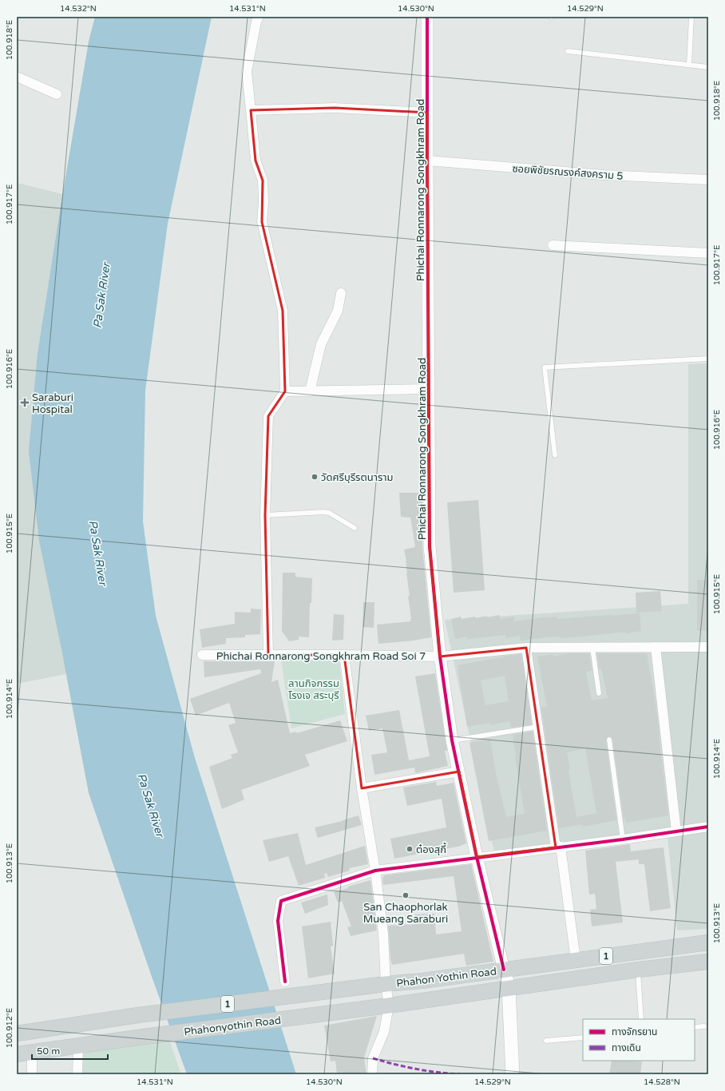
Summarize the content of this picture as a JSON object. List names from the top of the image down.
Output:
{
  "streets": {
    "main road": [
      "Phichai Ronnarong Songkhram Road",
      "1",
      "Phahon Yothin Road",
      "Phahonyothin Road"
    ],
    "street": ["ซอยพิชัยรณรงค์สงคราม 5", "Phichai Ronnarong Songkhram Road Soi 7"]
  },
  "crossings": [
    ["ซอยพิชัยรณรงค์สงคราม 5", "Phichai Ronnarong Songkhram Road"],
    ["Phichai Ronnarong Songkhram Road", "Phichai Ronnarong Songkhram Road Soi 7"],
    ["Phichai Ronnarong Songkhram Road", "Phahon Yothin Road"],
    ["1", "Phahonyothin Road"],
    ["Phahon Yothin Road", "Phahonyothin Road"]
  ],
  "water": ["Pa Sak River"],
  "parks": ["ลานกิจกรรม โรงเจ สระบุรี"],
  "places": {
    "health": ["Saraburi Hospital"],
    "other": ["วัดศรีบุรีรตนาราม", "ต๋องสุกี้", "San Chaophorlak Mueang Saraburi"]
  },
  "legend": ["ทางจักรยาน", "ทางเดิน"],
  "scale_bar": "50 m",
  "coordinates": [
    "14.532°N",
    "14.531°N",
    "14.530°N",
    "14.529°N",
    "100.918°E",
    "100.917°E",
    "100.916°E",
    "100.915°E",
    "100.914°E",
    "100.913°E",
    "100.912°E",
    "14.528°N"
  ]
}
